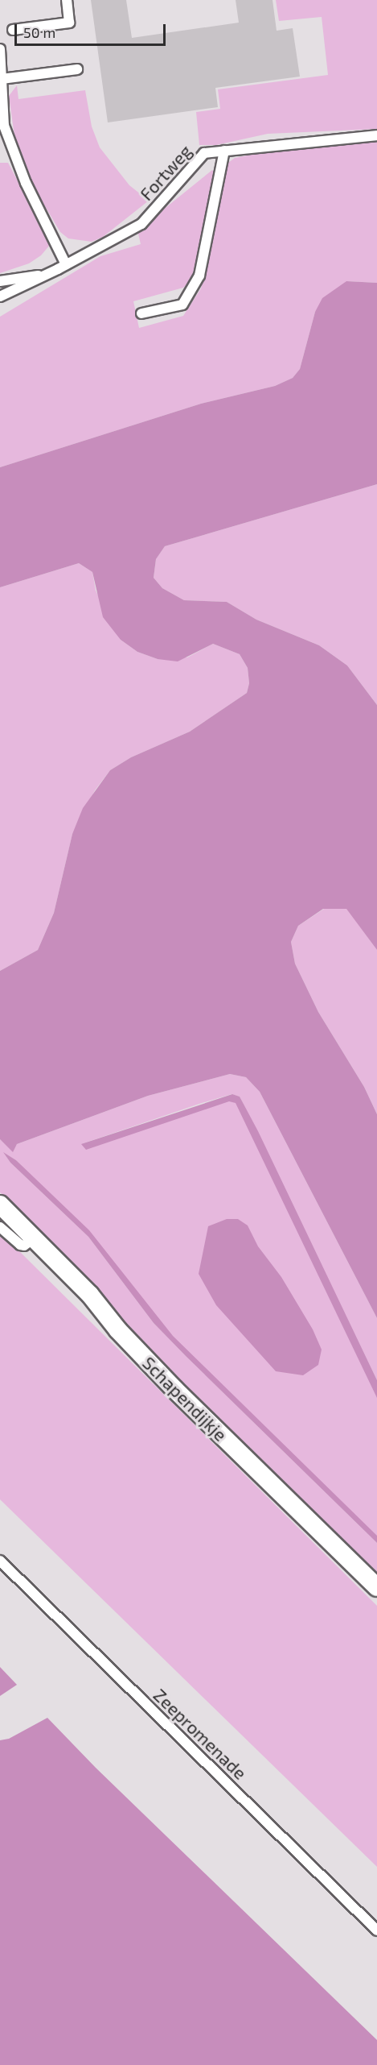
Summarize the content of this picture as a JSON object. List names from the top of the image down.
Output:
{
  "streets": {
    "street": ["Schapendijkje"],
    "lane": ["Fortweg", "Zeepromenade"]
  },
  "scale_bar": "50 m"
}
